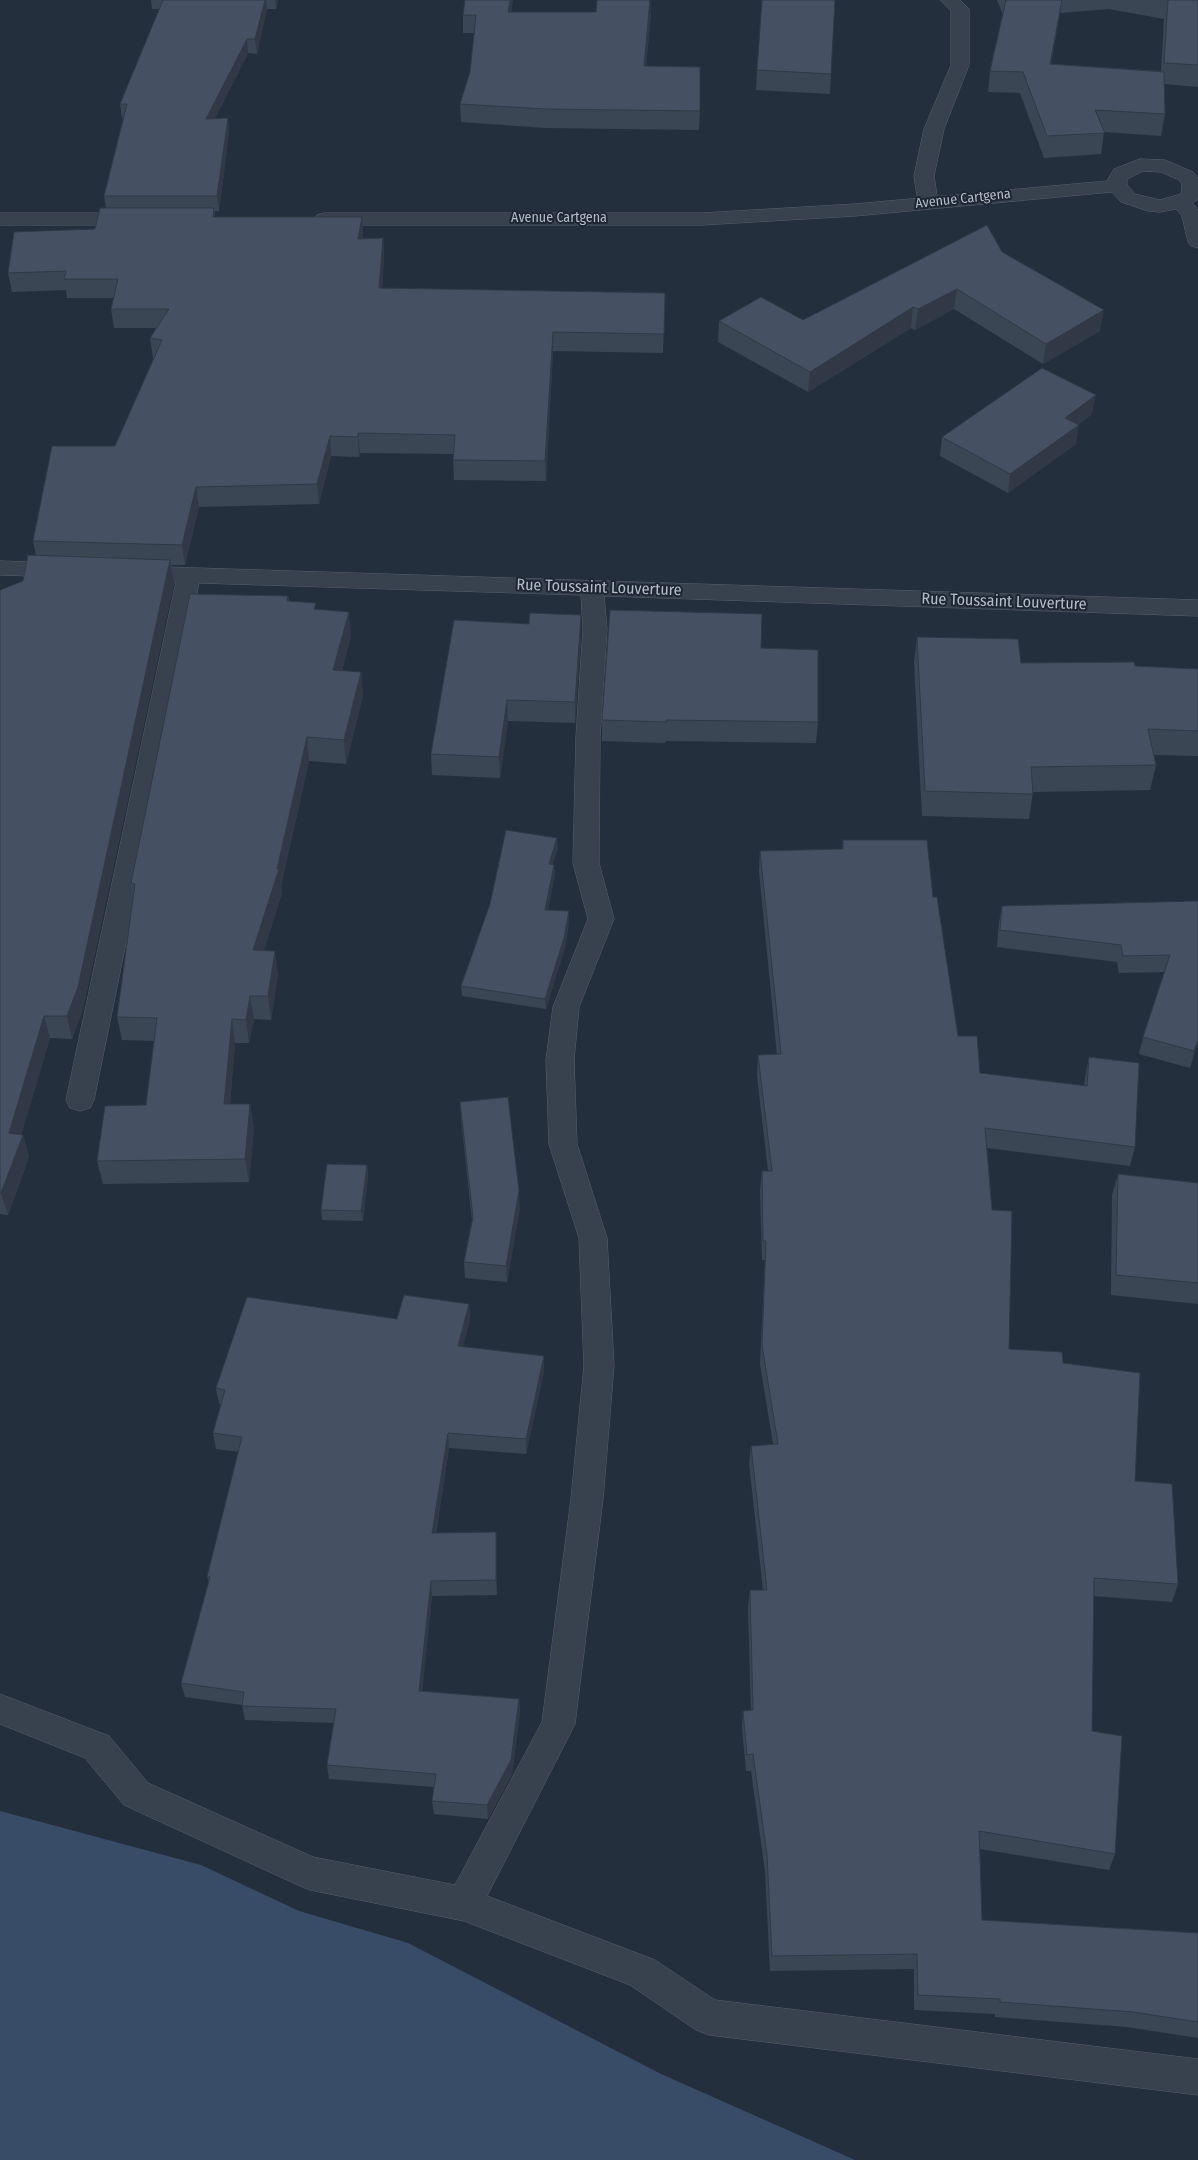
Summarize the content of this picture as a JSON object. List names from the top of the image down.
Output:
{
  "streets": {
    "street": ["Avenue Cartgena", "Rue Toussaint Louverture"]
  }
}
